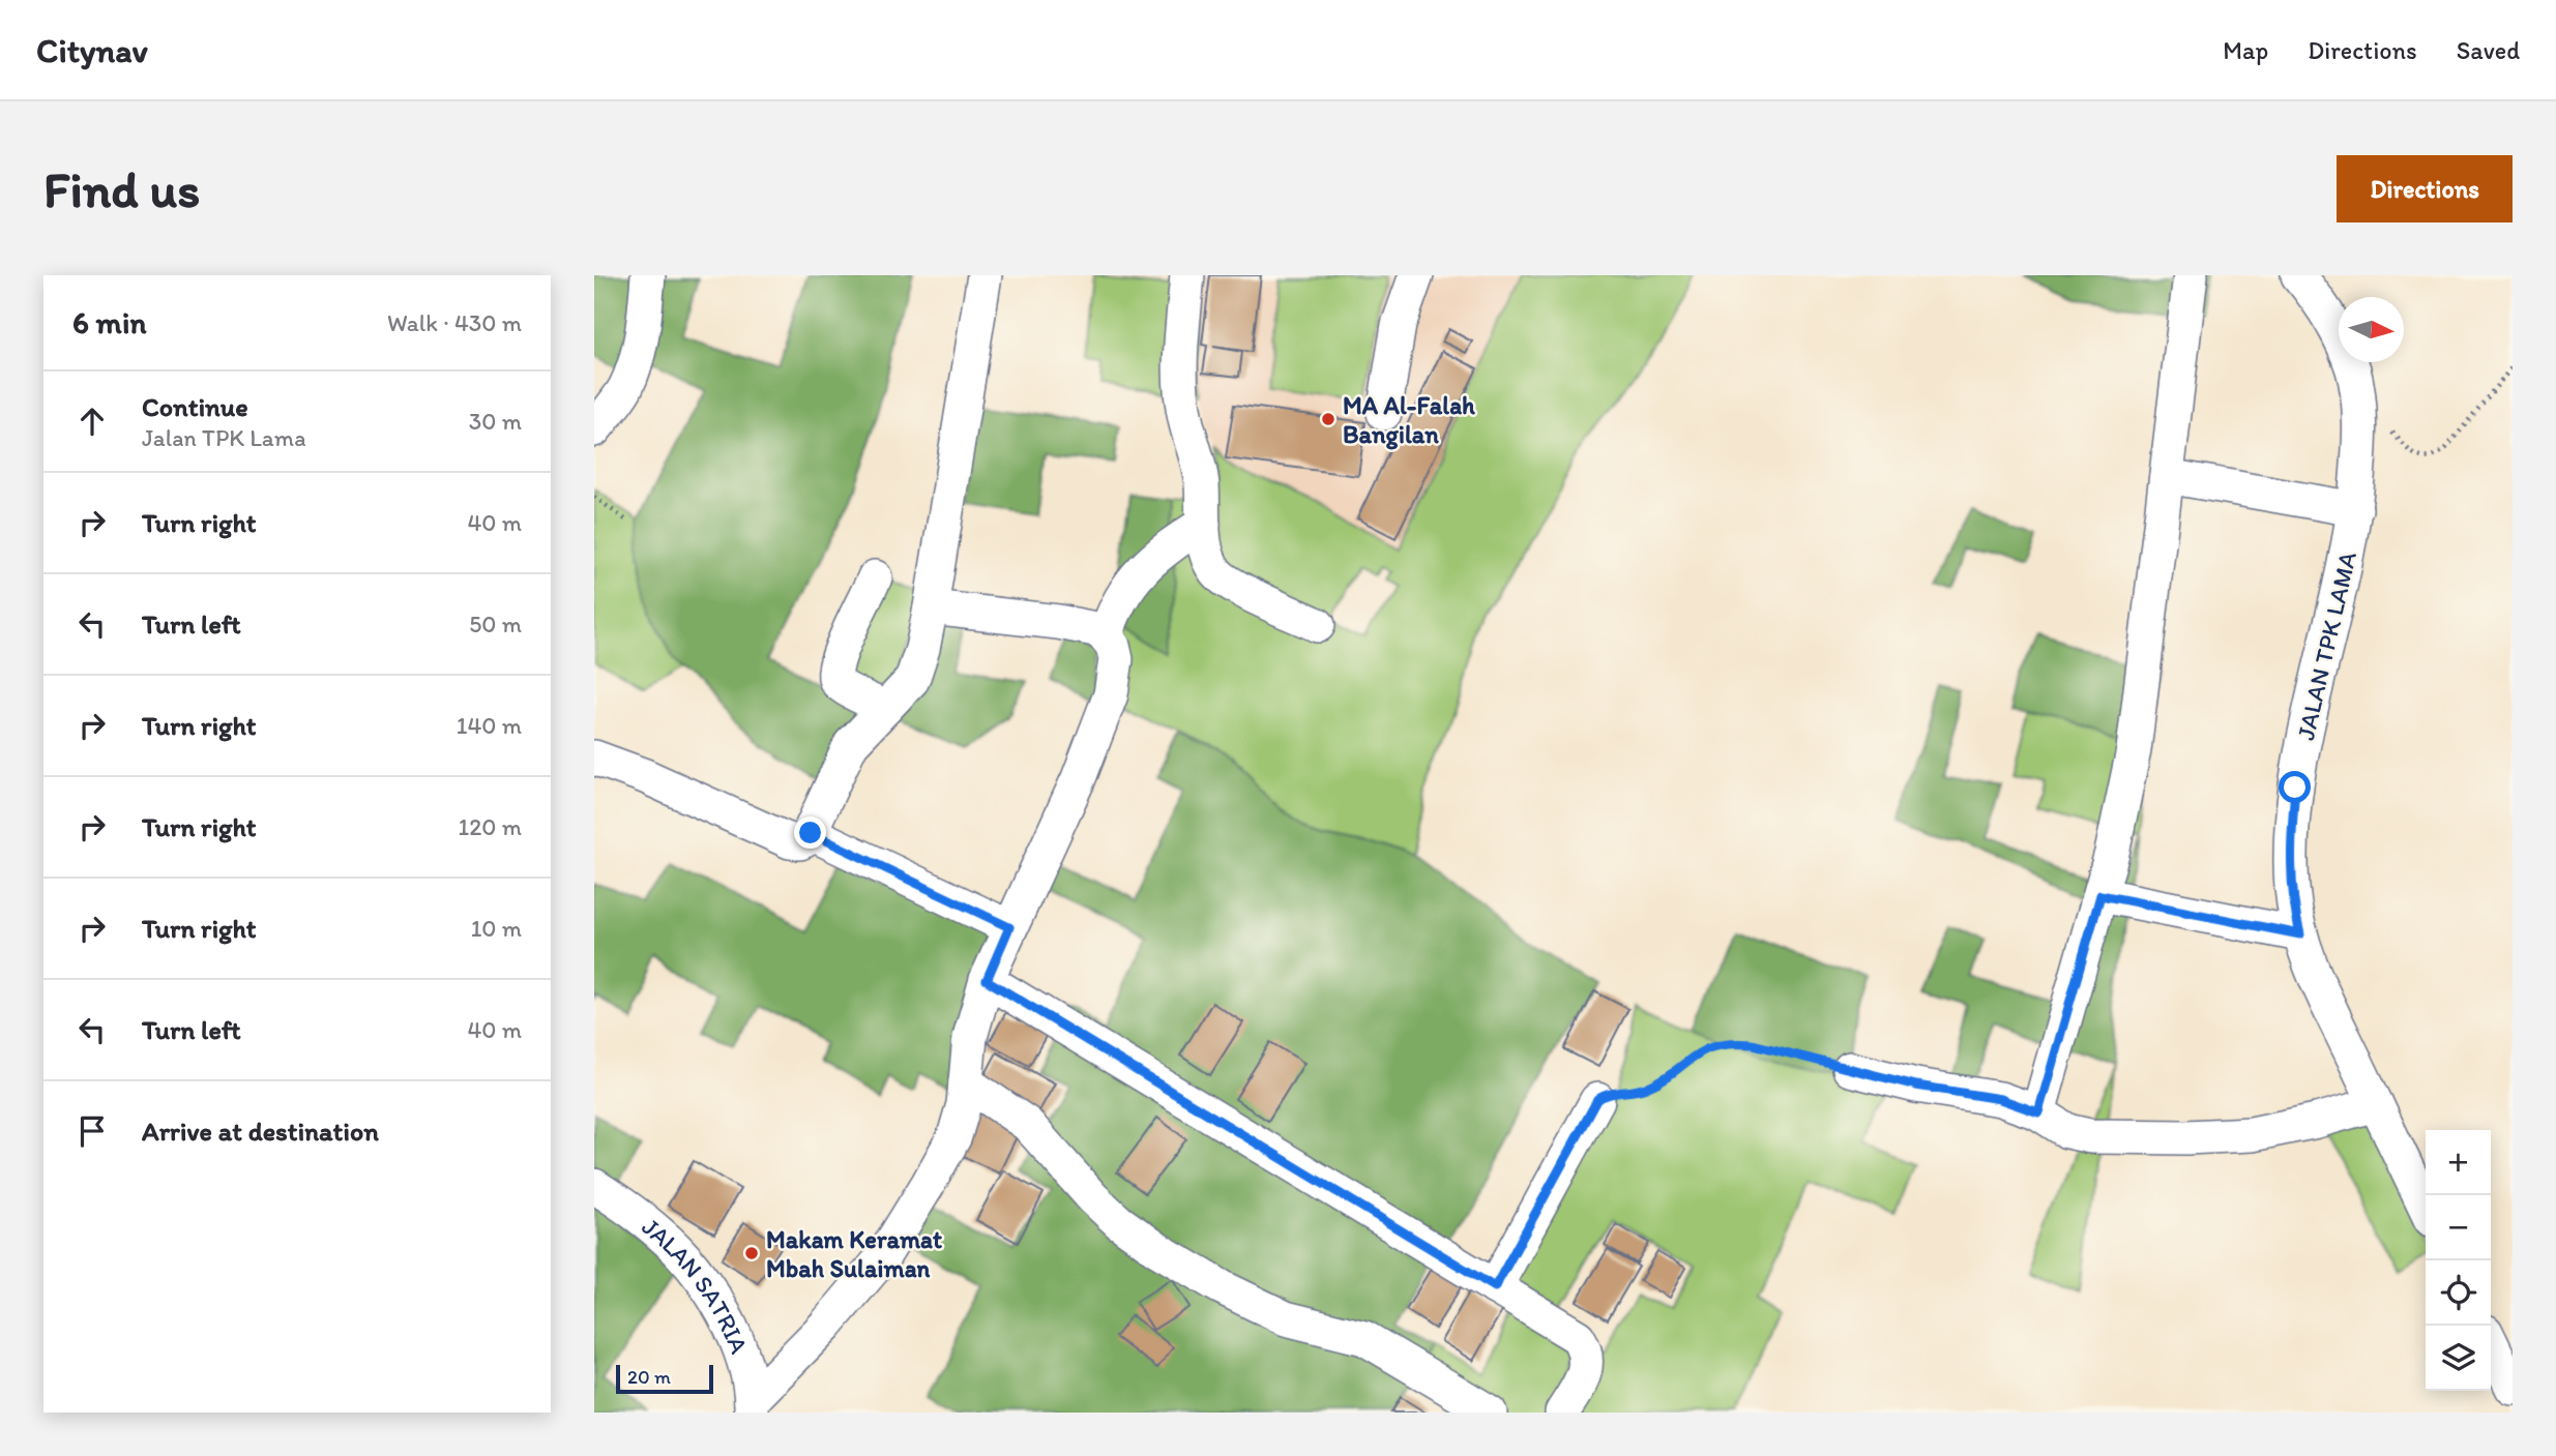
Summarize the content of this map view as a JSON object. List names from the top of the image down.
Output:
{
  "streets": {
    "street": ["JALAN TPK LAMA", "JALAN SATRIA"]
  },
  "places": ["MA Al-Falah Bangilan", "Makam Keramat Mbah Sulaiman"],
  "scale_bar": "20 m",
  "north": "right",
  "page": {
    "header": "Citynav",
    "nav": ["Map", "Directions", "Saved"],
    "buttons": "Directions",
    "title": "Find us",
    "heading": ["6 min", "Walk · 430 m"],
    "list": [
      ["Continue", "Jalan TPK Lama", "30 m"],
      ["Turn right", "40 m"],
      ["Turn left", "50 m"],
      ["Turn right", "140 m"],
      ["Turn right", "120 m"],
      ["Turn right", "10 m"],
      ["Turn left", "40 m"],
      "Arrive at destination"
    ],
    "map_buttons": ["+", "−"],
    "scale": "20 m"
  }
}
